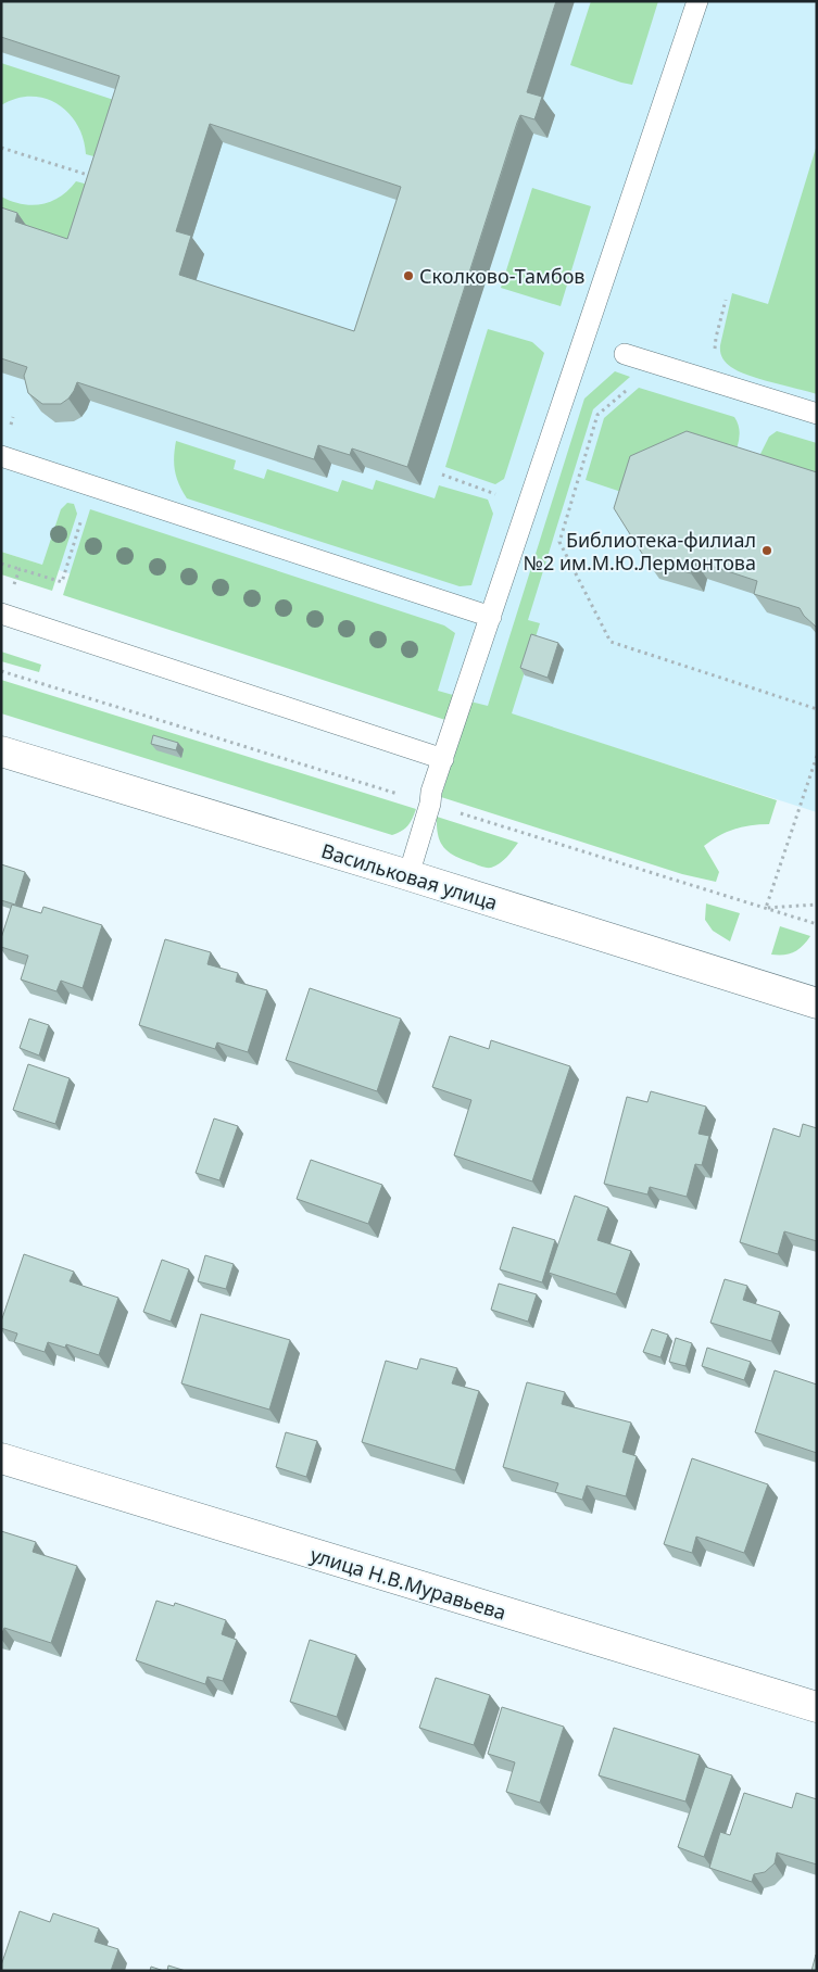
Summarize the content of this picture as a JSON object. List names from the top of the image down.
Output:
{
  "streets": {
    "street": ["Васильковая улица", "улица Н.В.Муравьева"]
  },
  "places": ["Сколково-Тамбов", "Библиотека-филиал №2 им.М.Ю.Лермонтова"]
}
